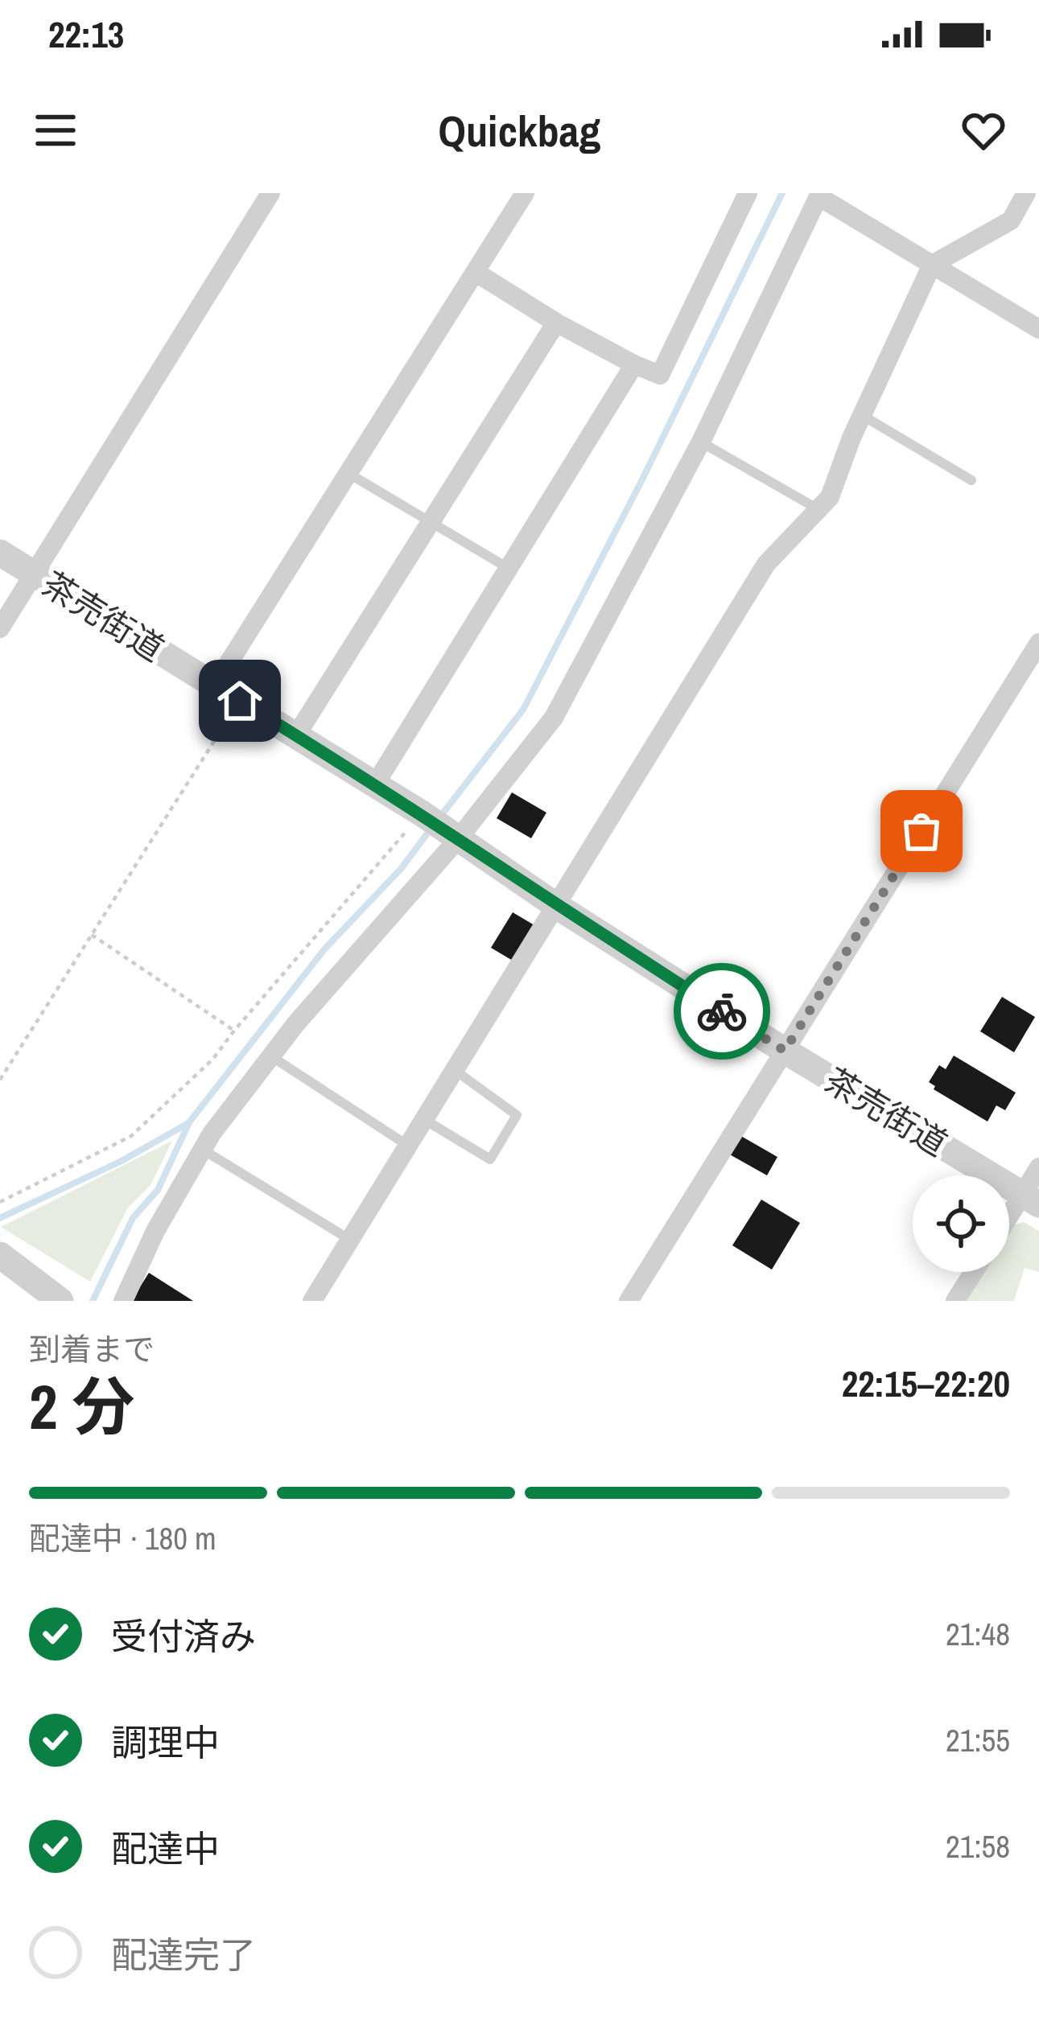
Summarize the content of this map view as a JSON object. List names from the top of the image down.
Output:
{
  "streets": {
    "street": ["茶売街道"]
  },
  "page": {
    "status": "22:13",
    "header": "Quickbag",
    "heading": ["2 分", "到着まで", "22:15–22:20"],
    "bar": "配達中 · 180 m",
    "list": [
      ["受付済み", "21:48"],
      ["調理中", "21:55"],
      ["配達中", "21:58"],
      "配達完了"
    ]
  }
}
